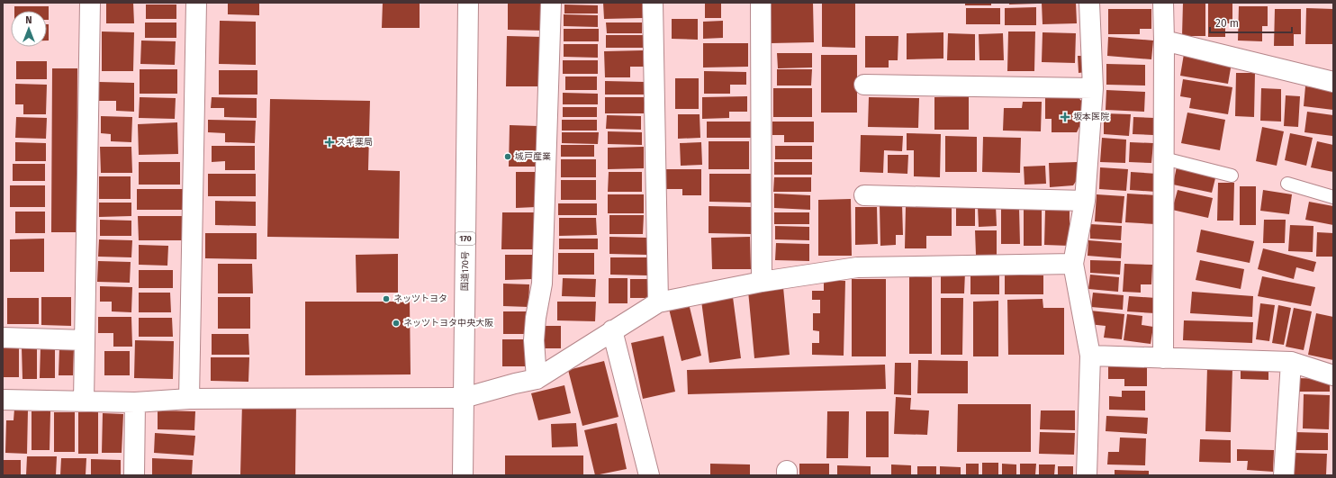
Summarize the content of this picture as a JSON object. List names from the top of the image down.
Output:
{
  "streets": {
    "main road": ["170", "国道170号"]
  },
  "places": {
    "health": ["坂本医院", "スギ薬局"],
    "other": ["城戸産業", "ネッツトヨタ", "ネッツトヨタ中央大阪"]
  },
  "scale_bar": "20 m",
  "north": "top"
}
